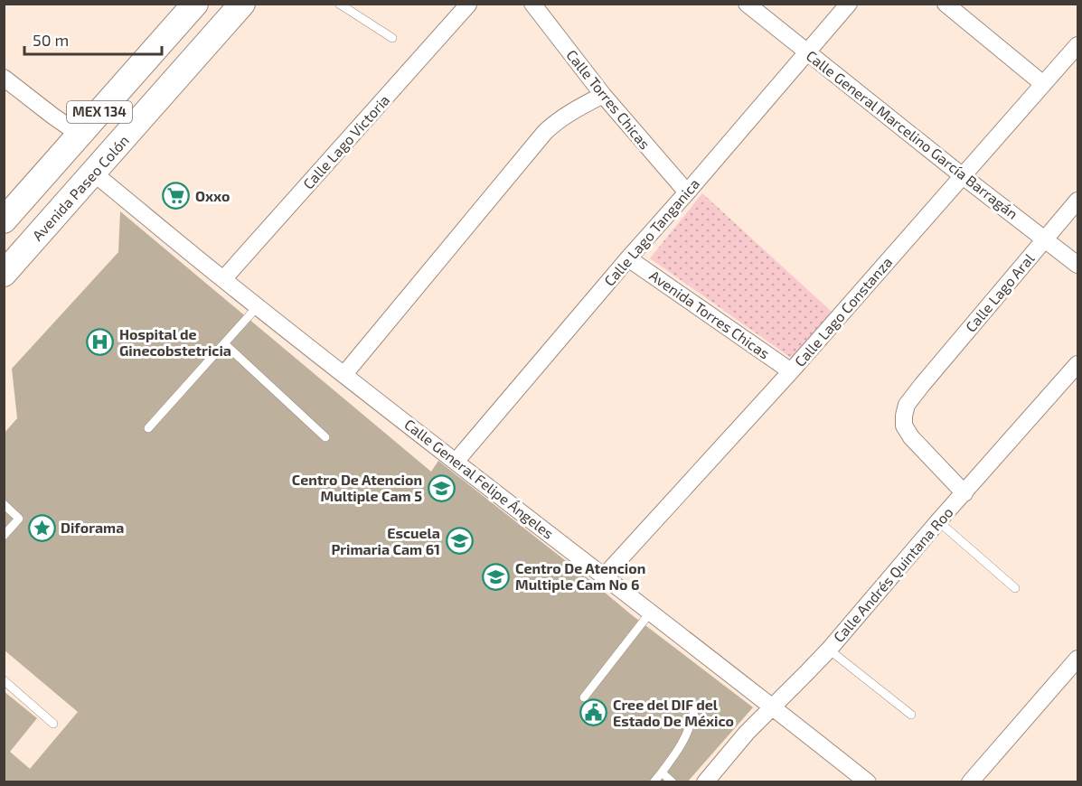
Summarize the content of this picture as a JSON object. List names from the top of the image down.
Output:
{
  "streets": {
    "main road": ["MEX 134", "Avenida Paseo Colón"],
    "street": [
      "Calle Torres Chicas",
      "Calle General Marcelino García Barragán",
      "Calle Lago Victoria",
      "Calle Lago Tanganica",
      "Calle Lago Aral",
      "Calle Lago Constanza",
      "Avenida Torres Chicas",
      "Calle General Felipe Ángeles",
      "Calle Andrés Quintana Roo"
    ]
  },
  "crossings": [
    ["Calle Torres Chicas", "Calle Lago Tanganica"],
    ["Calle General Marcelino García Barragán", "Calle Lago Tanganica"],
    ["Calle General Marcelino García Barragán", "Calle Lago Aral"],
    ["Calle General Marcelino García Barragán", "Calle Lago Constanza"],
    ["Calle Lago Victoria", "Calle General Felipe Ángeles"],
    ["Avenida Paseo Colón", "Calle General Felipe Ángeles"],
    ["Calle Lago Tanganica", "Avenida Torres Chicas"],
    ["Calle Lago Tanganica", "Calle General Felipe Ángeles"],
    ["Calle Lago Aral", "Calle Andrés Quintana Roo"],
    ["Calle Lago Constanza", "Avenida Torres Chicas"],
    ["Calle Lago Constanza", "Calle General Felipe Ángeles"],
    ["Calle General Felipe Ángeles", "Calle Andrés Quintana Roo"]
  ],
  "places": {
    "supermarket": ["Oxxo"],
    "hospital": ["Hospital de Ginecobstetricia"],
    "school or university": ["Centro De Atencion Multiple Cam 5", "Escuela Primaria Cam 61", "Centro De Atencion Multiple Cam No 6"],
    "place": ["Diforama"],
    "public building": ["Cree del DIF del Estado De México"]
  },
  "scale_bar": "50 m"
}
